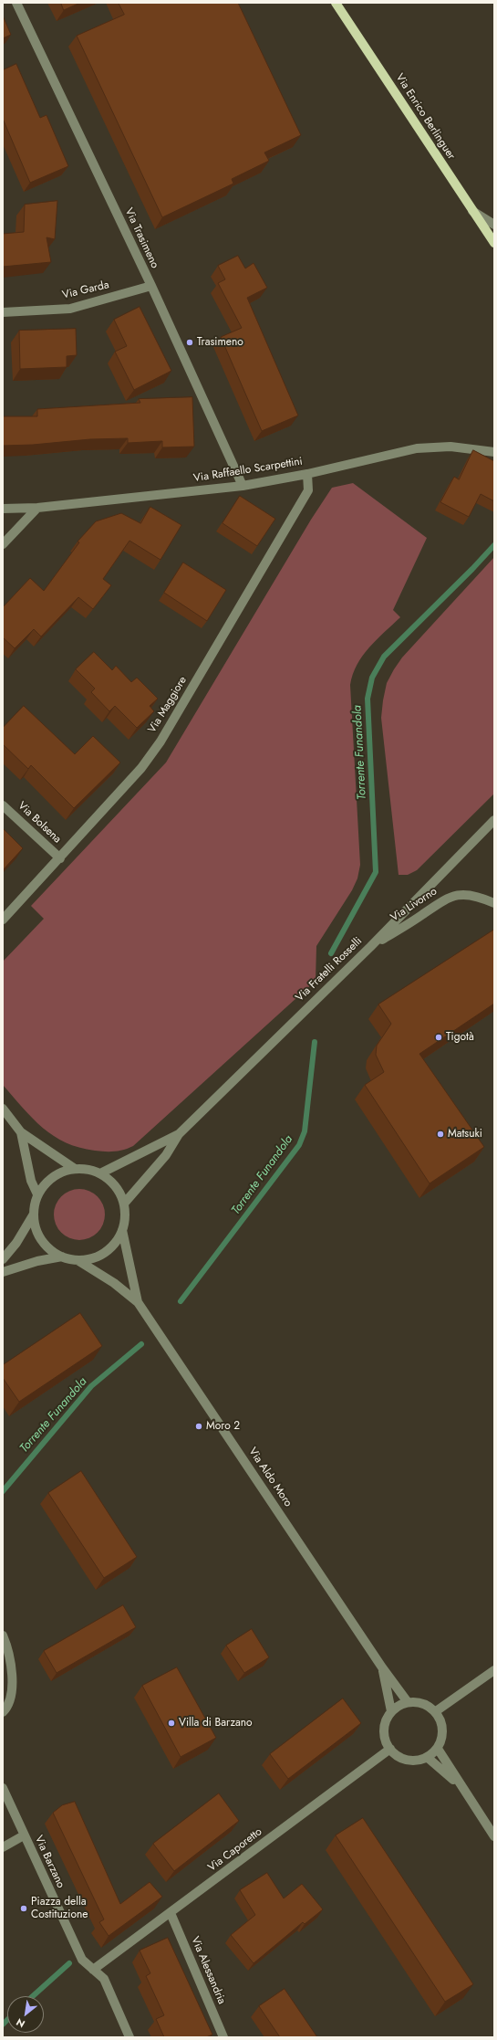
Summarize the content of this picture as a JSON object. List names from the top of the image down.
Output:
{
  "streets": {
    "main road": ["Via Enrico Berlinguer"],
    "street": [
      "Via Trasimeno",
      "Via Garda",
      "Via Raffaello Scarpettini",
      "Via Maggiore",
      "Via Bolsena",
      "Via Livorno",
      "Via Fratelli Rosselli",
      "Via Aldo Moro",
      "Via Caporetto",
      "Via Barzano",
      "Via Alessandria"
    ]
  },
  "crossings": [
    ["Via Trasimeno", "Via Garda"],
    ["Via Trasimeno", "Via Raffaello Scarpettini"],
    ["Via Raffaello Scarpettini", "Via Maggiore"],
    ["Via Maggiore", "Via Bolsena"],
    ["Via Livorno", "Via Fratelli Rosselli"],
    ["Via Aldo Moro", "Via Caporetto"],
    ["Via Caporetto", "Via Barzano"],
    ["Via Caporetto", "Via Alessandria"]
  ],
  "water": ["Torrente Funandola"],
  "places": [
    "Trasimeno",
    "Tigotà",
    "Matsuki",
    "Moro 2",
    "Villa di Barzano",
    "Piazza della Costituzione"
  ],
  "north": "bottom left"
}
